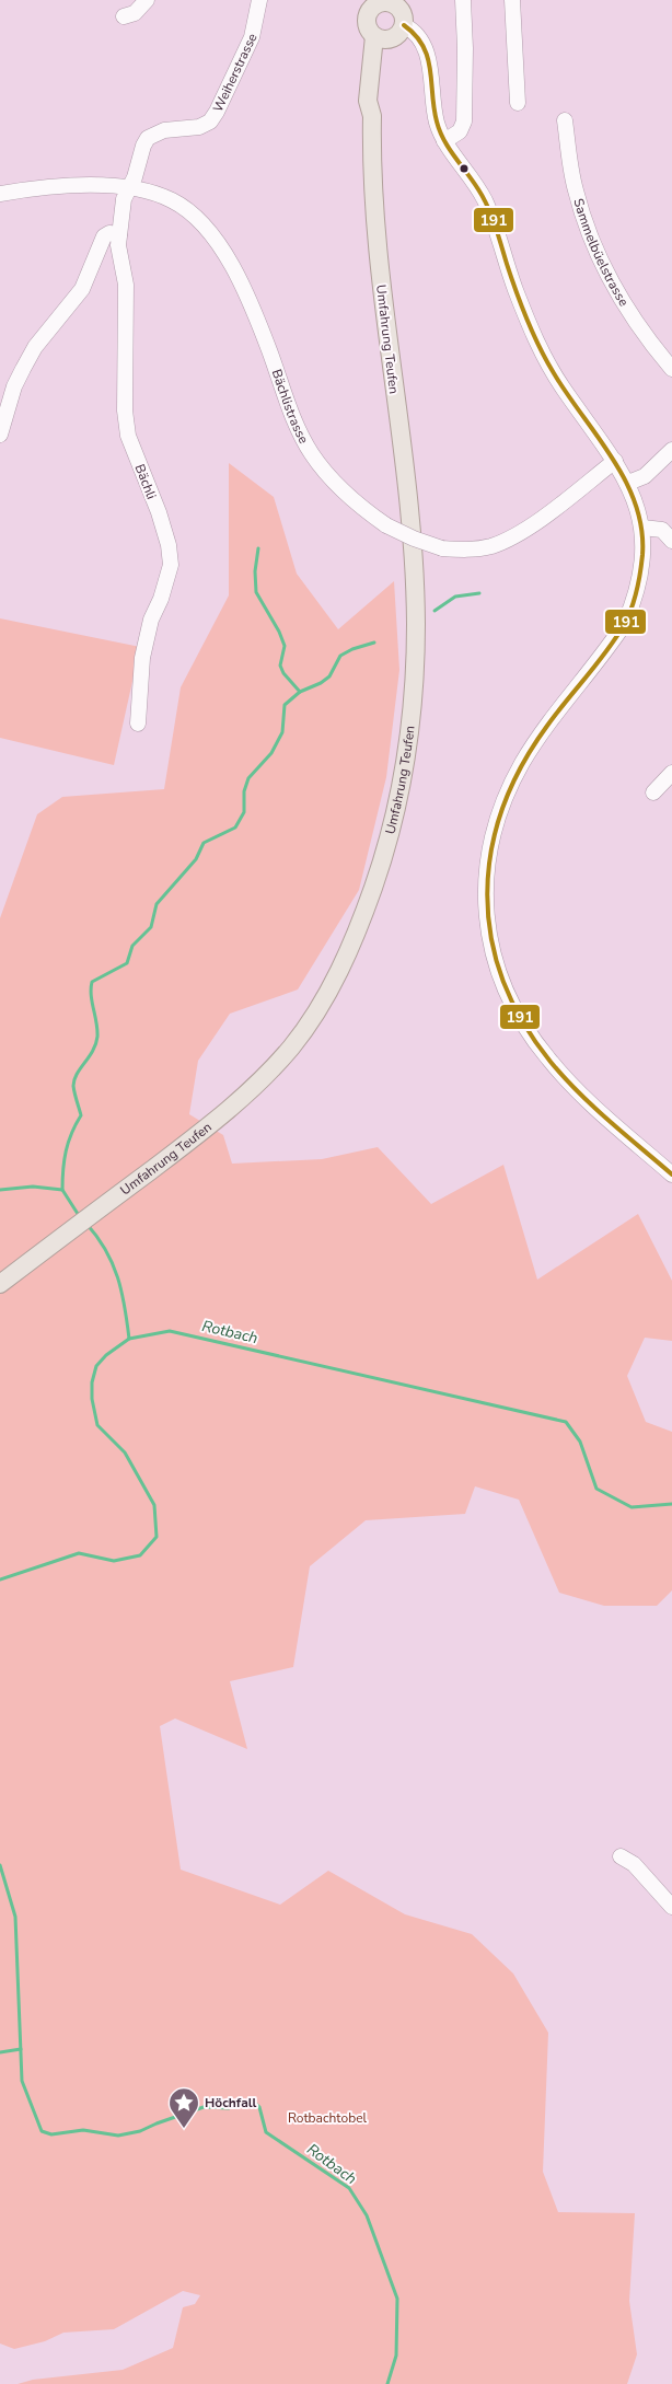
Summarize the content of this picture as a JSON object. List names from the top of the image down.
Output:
{
  "streets": {
    "main road": ["Umfahrung Teufen"],
    "street": [
      "Weiherstrasse",
      "Sammelbüelstrasse",
      "Bächlistrasse",
      "Bächli"
    ]
  },
  "crossings": [
    ["Weiherstrasse", "Bächlistrasse"],
    ["Weiherstrasse", "Bächli"],
    ["Bächlistrasse", "Bächli"]
  ],
  "water": ["Rotbach"],
  "parks": ["Rotbachtobel"],
  "places": {
    "place": ["Höchfall"]
  },
  "lines": ["transit line 191"]
}
